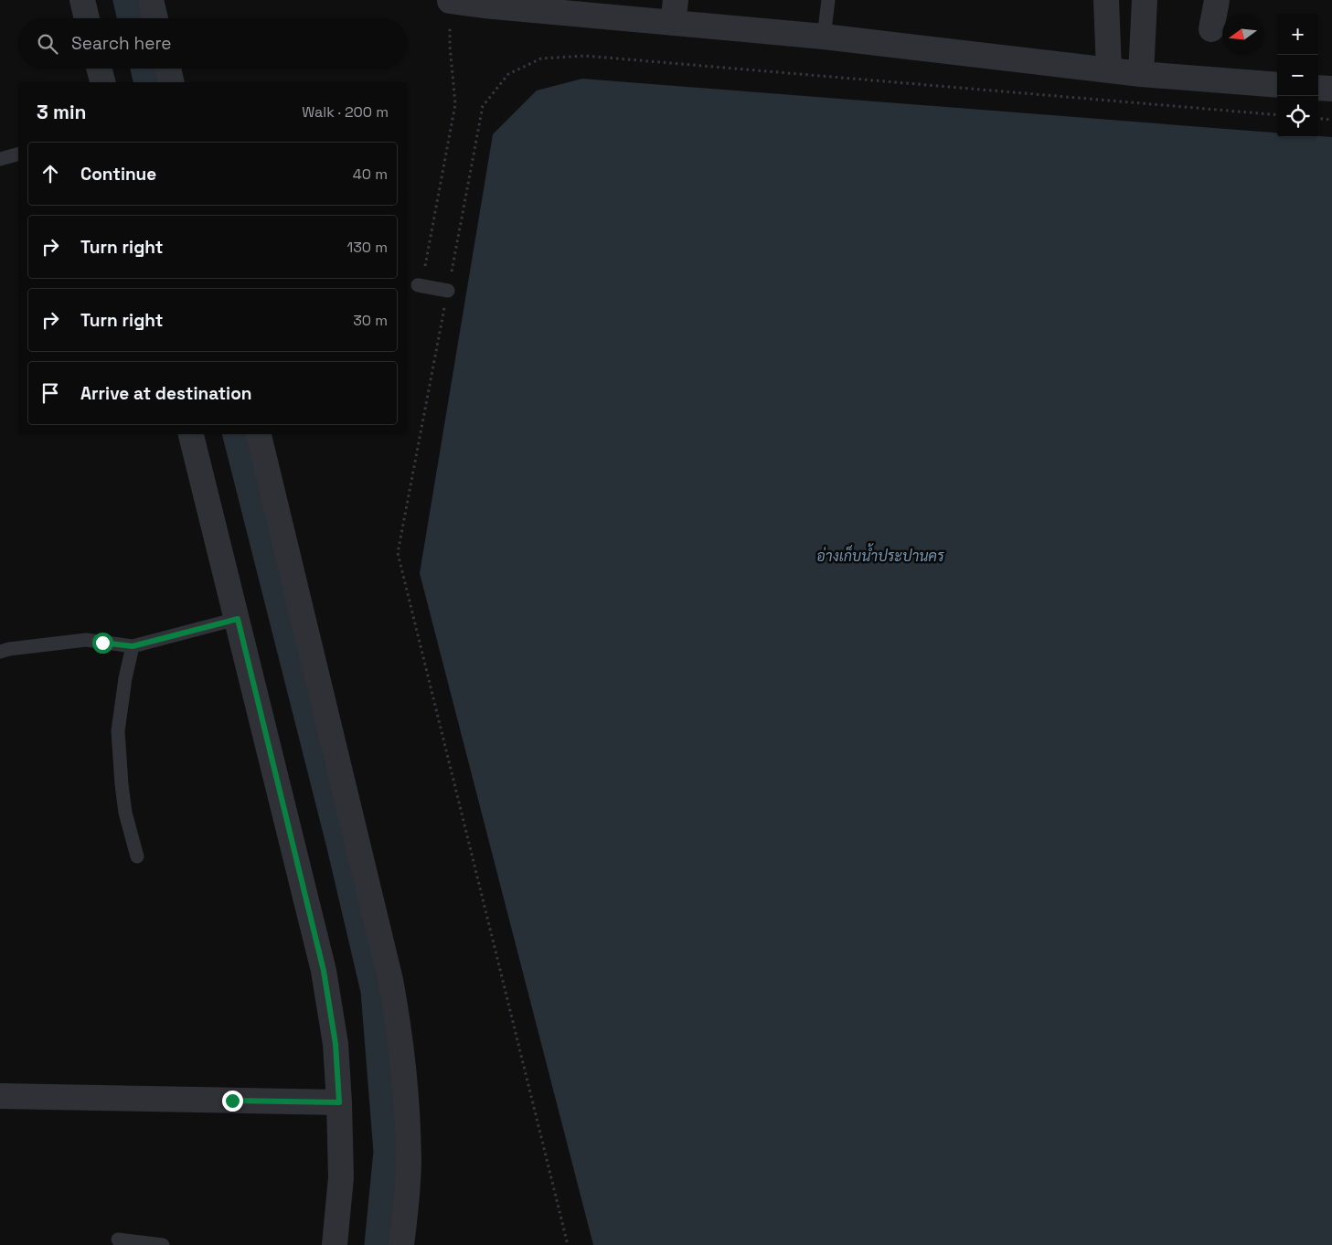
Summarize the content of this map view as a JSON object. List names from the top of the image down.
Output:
{
  "water": ["อ่างเก็บน้ำประปานคร"],
  "north": "left",
  "page": {
    "map_buttons": ["+", "−"],
    "search": "Search here",
    "heading": ["3 min", "Walk · 200 m"],
    "list": [
      ["Continue", "40 m"],
      ["Turn right", "130 m"],
      ["Turn right", "30 m"],
      "Arrive at destination"
    ]
  }
}
